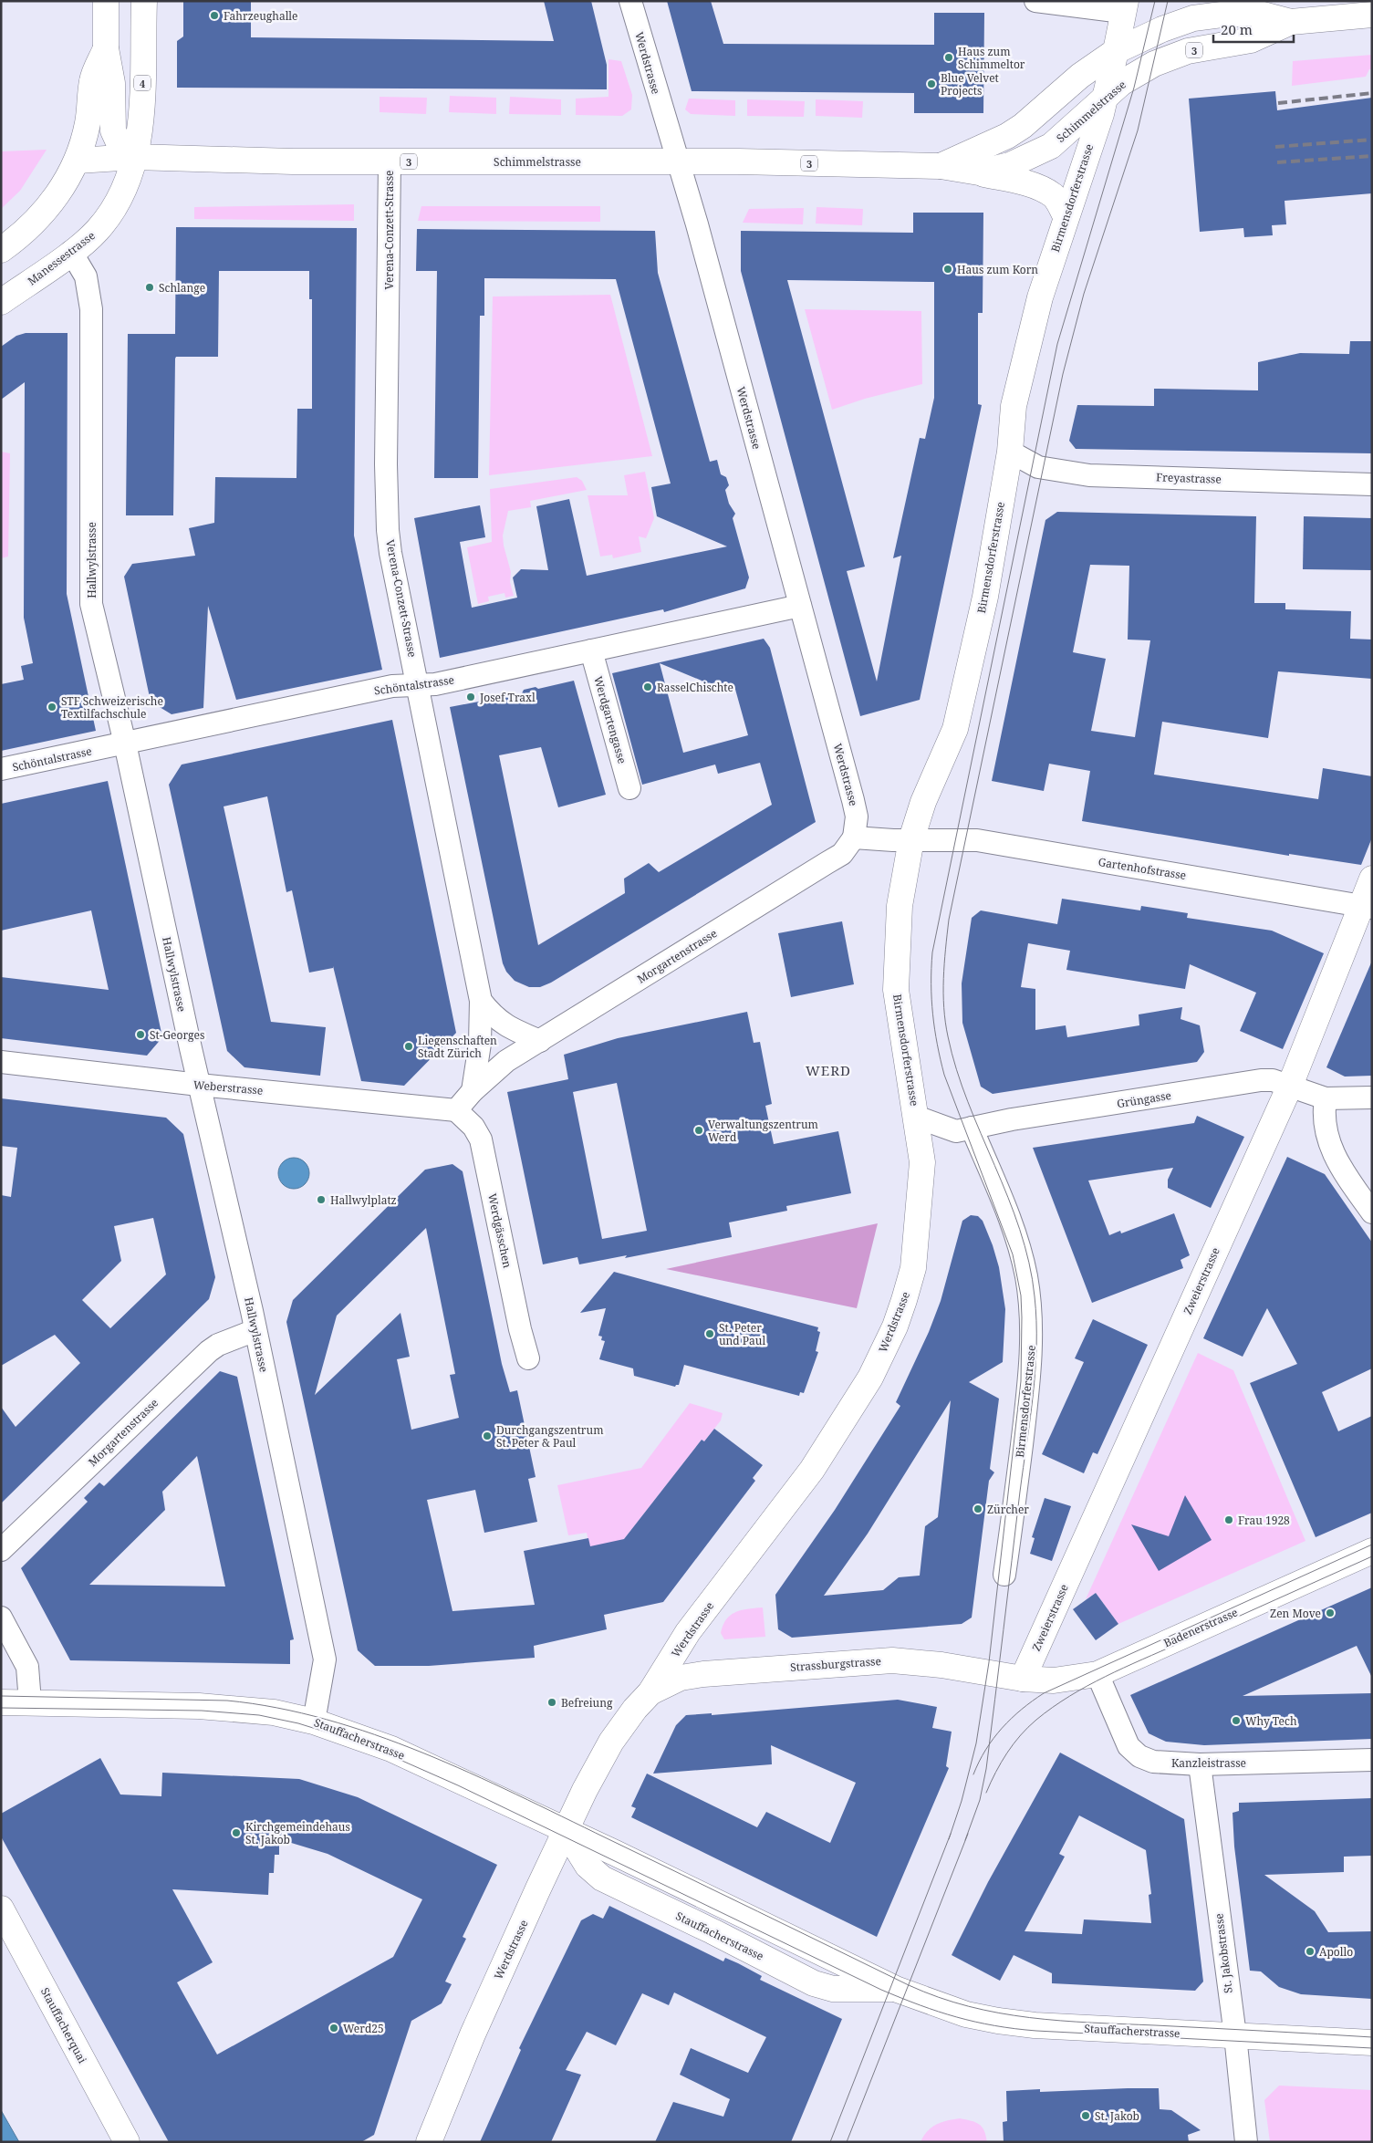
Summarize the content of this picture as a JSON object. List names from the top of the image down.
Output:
{
  "streets": {
    "street": [
      "3",
      "Werdstrasse",
      "4",
      "Schimmelstrasse",
      "Birmensdorferstrasse",
      "Verena-Conzett-Strasse",
      "Manessestrasse",
      "Freyastrasse",
      "Hallwylstrasse",
      "Schöntalstrasse",
      "Werdgartengasse",
      "Gartenhofstrasse",
      "Morgartenstrasse",
      "Weberstrasse",
      "Grüngasse",
      "Werdgässchen",
      "Zweierstrasse",
      "Badenerstrasse",
      "Strassburgstrasse",
      "Stauffacherstrasse",
      "Kanzleistrasse",
      "St. Jakobstrasse",
      "Stauffacherquai"
    ]
  },
  "crossings": [
    ["3", "Schimmelstrasse"],
    ["3", "Birmensdorferstrasse"],
    ["3", "Manessestrasse"],
    ["Werdstrasse", "Schimmelstrasse"],
    ["Werdstrasse", "Birmensdorferstrasse"],
    ["Werdstrasse", "Schöntalstrasse"],
    ["Werdstrasse", "Morgartenstrasse"],
    ["Werdstrasse", "Grüngasse"],
    ["Werdstrasse", "Strassburgstrasse"],
    ["Werdstrasse", "Stauffacherstrasse"],
    ["Schimmelstrasse", "Birmensdorferstrasse"],
    ["Schimmelstrasse", "Verena-Conzett-Strasse"],
    ["Schimmelstrasse", "Manessestrasse"],
    ["Birmensdorferstrasse", "Freyastrasse"],
    ["Birmensdorferstrasse", "Gartenhofstrasse"],
    ["Birmensdorferstrasse", "Grüngasse"],
    ["Verena-Conzett-Strasse", "Schöntalstrasse"],
    ["Verena-Conzett-Strasse", "Morgartenstrasse"],
    ["Manessestrasse", "Hallwylstrasse"],
    ["Hallwylstrasse", "Schöntalstrasse"],
    ["Hallwylstrasse", "Morgartenstrasse"],
    ["Hallwylstrasse", "Weberstrasse"],
    ["Hallwylstrasse", "Stauffacherstrasse"],
    ["Schöntalstrasse", "Werdgartengasse"],
    ["Gartenhofstrasse", "Zweierstrasse"],
    ["Morgartenstrasse", "Weberstrasse"],
    ["Morgartenstrasse", "Werdgässchen"],
    ["Weberstrasse", "Werdgässchen"],
    ["Grüngasse", "Zweierstrasse"],
    ["Zweierstrasse", "Badenerstrasse"],
    ["Zweierstrasse", "Strassburgstrasse"],
    ["Badenerstrasse", "Strassburgstrasse"],
    ["Badenerstrasse", "Kanzleistrasse"],
    ["Stauffacherstrasse", "St. Jakobstrasse"],
    ["Kanzleistrasse", "St. Jakobstrasse"]
  ],
  "districts": ["WERD"],
  "places": [
    "Fahrzeughalle",
    "Haus zum Schimmeltor",
    "Blue Velvet Projects",
    "Haus zum Korn",
    "Schlange",
    "RasselChischte",
    "Josef Traxl",
    "STF Schweizerische Textilfachschule",
    "St-Georges",
    "Liegenschaften Stadt Zürich",
    "Verwaltungszentrum Werd",
    "Hallwylplatz",
    "St. Peter und Paul",
    "Durchgangszentrum St. Peter & Paul",
    "Zürcher",
    "Frau 1928",
    "Zen Move",
    "Befreiung",
    "Why Tech",
    "Kirchgemeindehaus St. Jakob",
    "Apollo",
    "Werd25",
    "St. Jakob"
  ],
  "scale_bar": "20 m"
}
